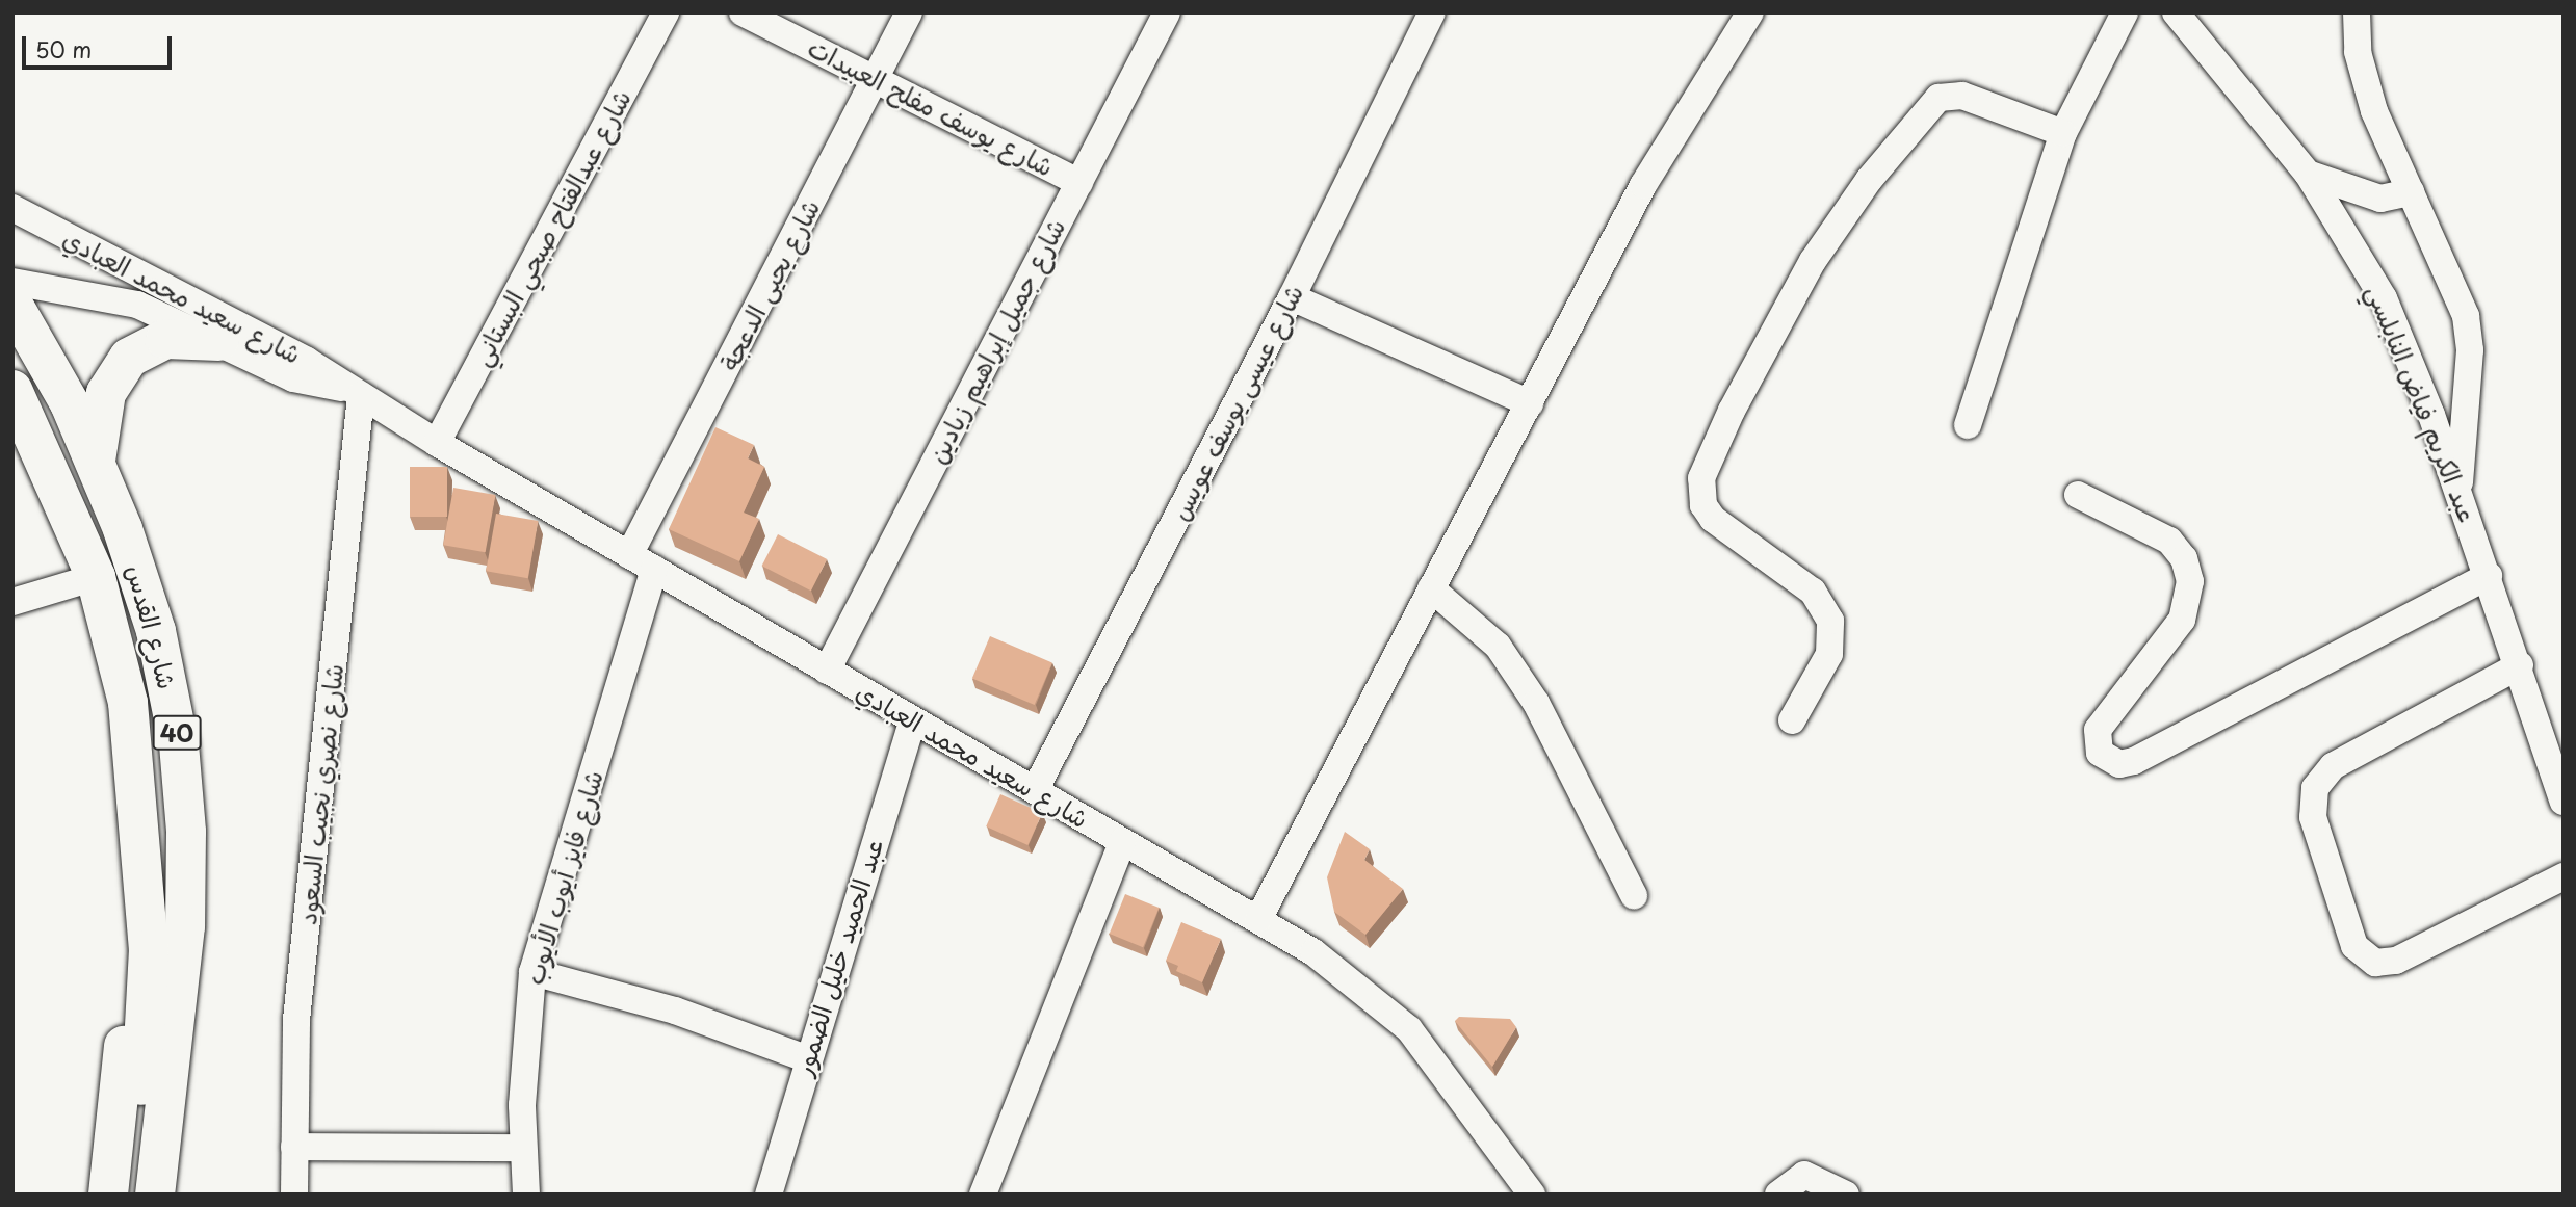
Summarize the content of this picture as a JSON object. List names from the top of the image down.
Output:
{
  "streets": {
    "highway": ["شارع القدس", "40"],
    "street": [
      "شارع يوسف مفلح العبيدات",
      "شارع عبدالفتاح صبحي البستاني",
      "شارع يحيى الدعجة",
      "شارع سعيد محمد العبادي",
      "شارع جميل إبراهيم زيادين",
      "شارع عيسى يوسف عويس",
      "عبد الكريم فياض النابلسي",
      "شارع نصري نجيب السعود",
      "شارع فايز أيوب الأيوب",
      "عبد الحميد خليل الضمور"
    ]
  },
  "crossings": [
    ["شارع يوسف مفلح العبيدات", "شارع يحيى الدعجة"],
    ["شارع يوسف مفلح العبيدات", "شارع جميل إبراهيم زيادين"],
    ["شارع عبدالفتاح صبحي البستاني", "شارع سعيد محمد العبادي"],
    ["شارع يحيى الدعجة", "شارع سعيد محمد العبادي"],
    ["شارع سعيد محمد العبادي", "شارع جميل إبراهيم زيادين"],
    ["شارع سعيد محمد العبادي", "شارع عيسى يوسف عويس"],
    ["شارع سعيد محمد العبادي", "شارع نصري نجيب السعود"],
    ["شارع سعيد محمد العبادي", "شارع فايز أيوب الأيوب"],
    ["شارع سعيد محمد العبادي", "عبد الحميد خليل الضمور"]
  ],
  "scale_bar": "50 m"
}
